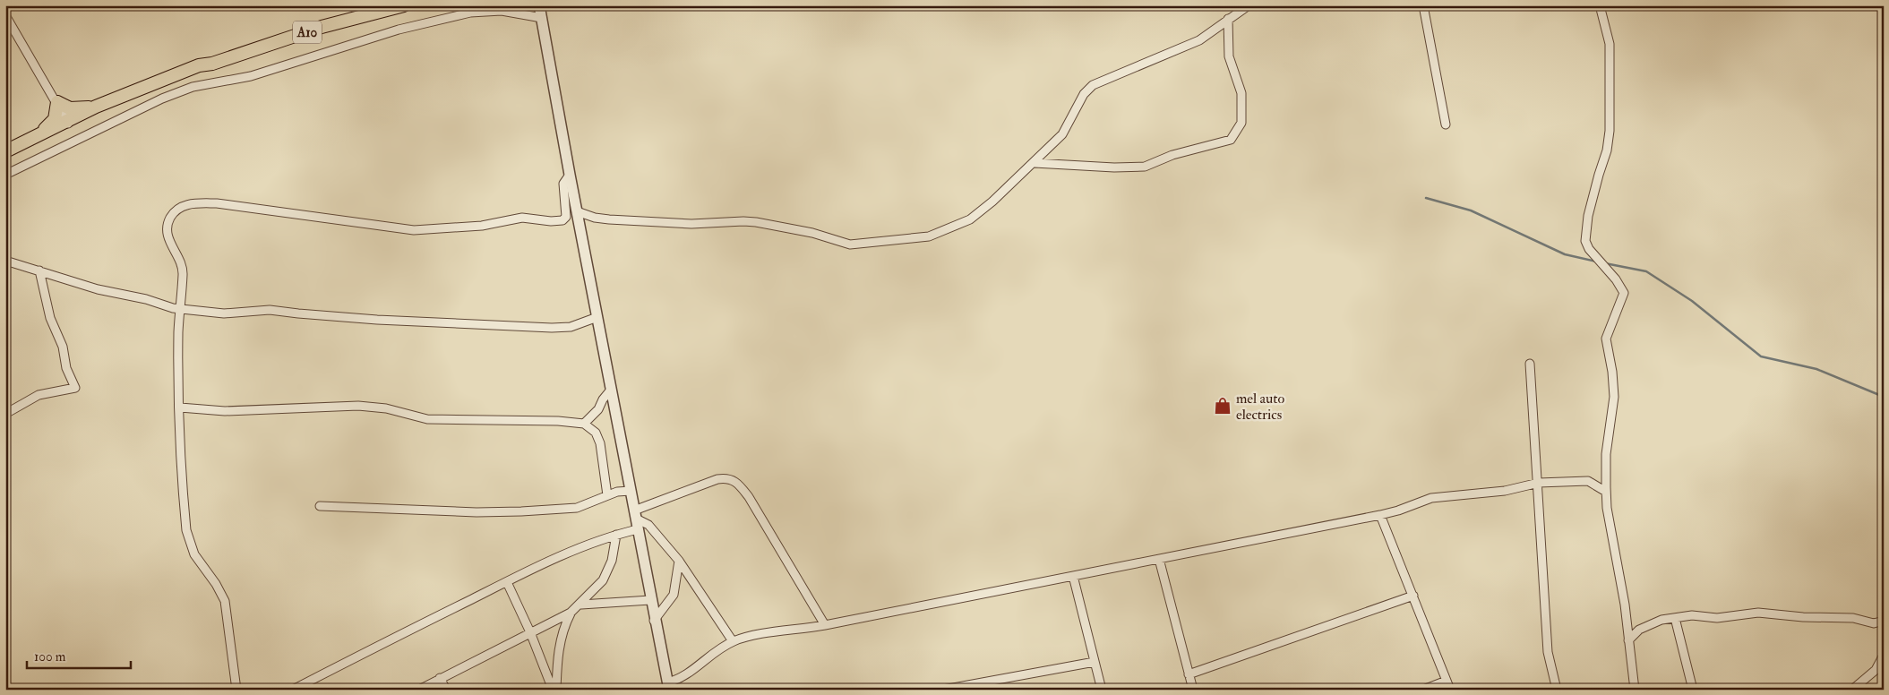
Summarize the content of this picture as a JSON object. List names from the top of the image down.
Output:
{
  "streets": {
    "main road": ["A10"]
  },
  "places": {
    "shop": ["mel auto electrics"]
  },
  "scale_bar": "100 m"
}
